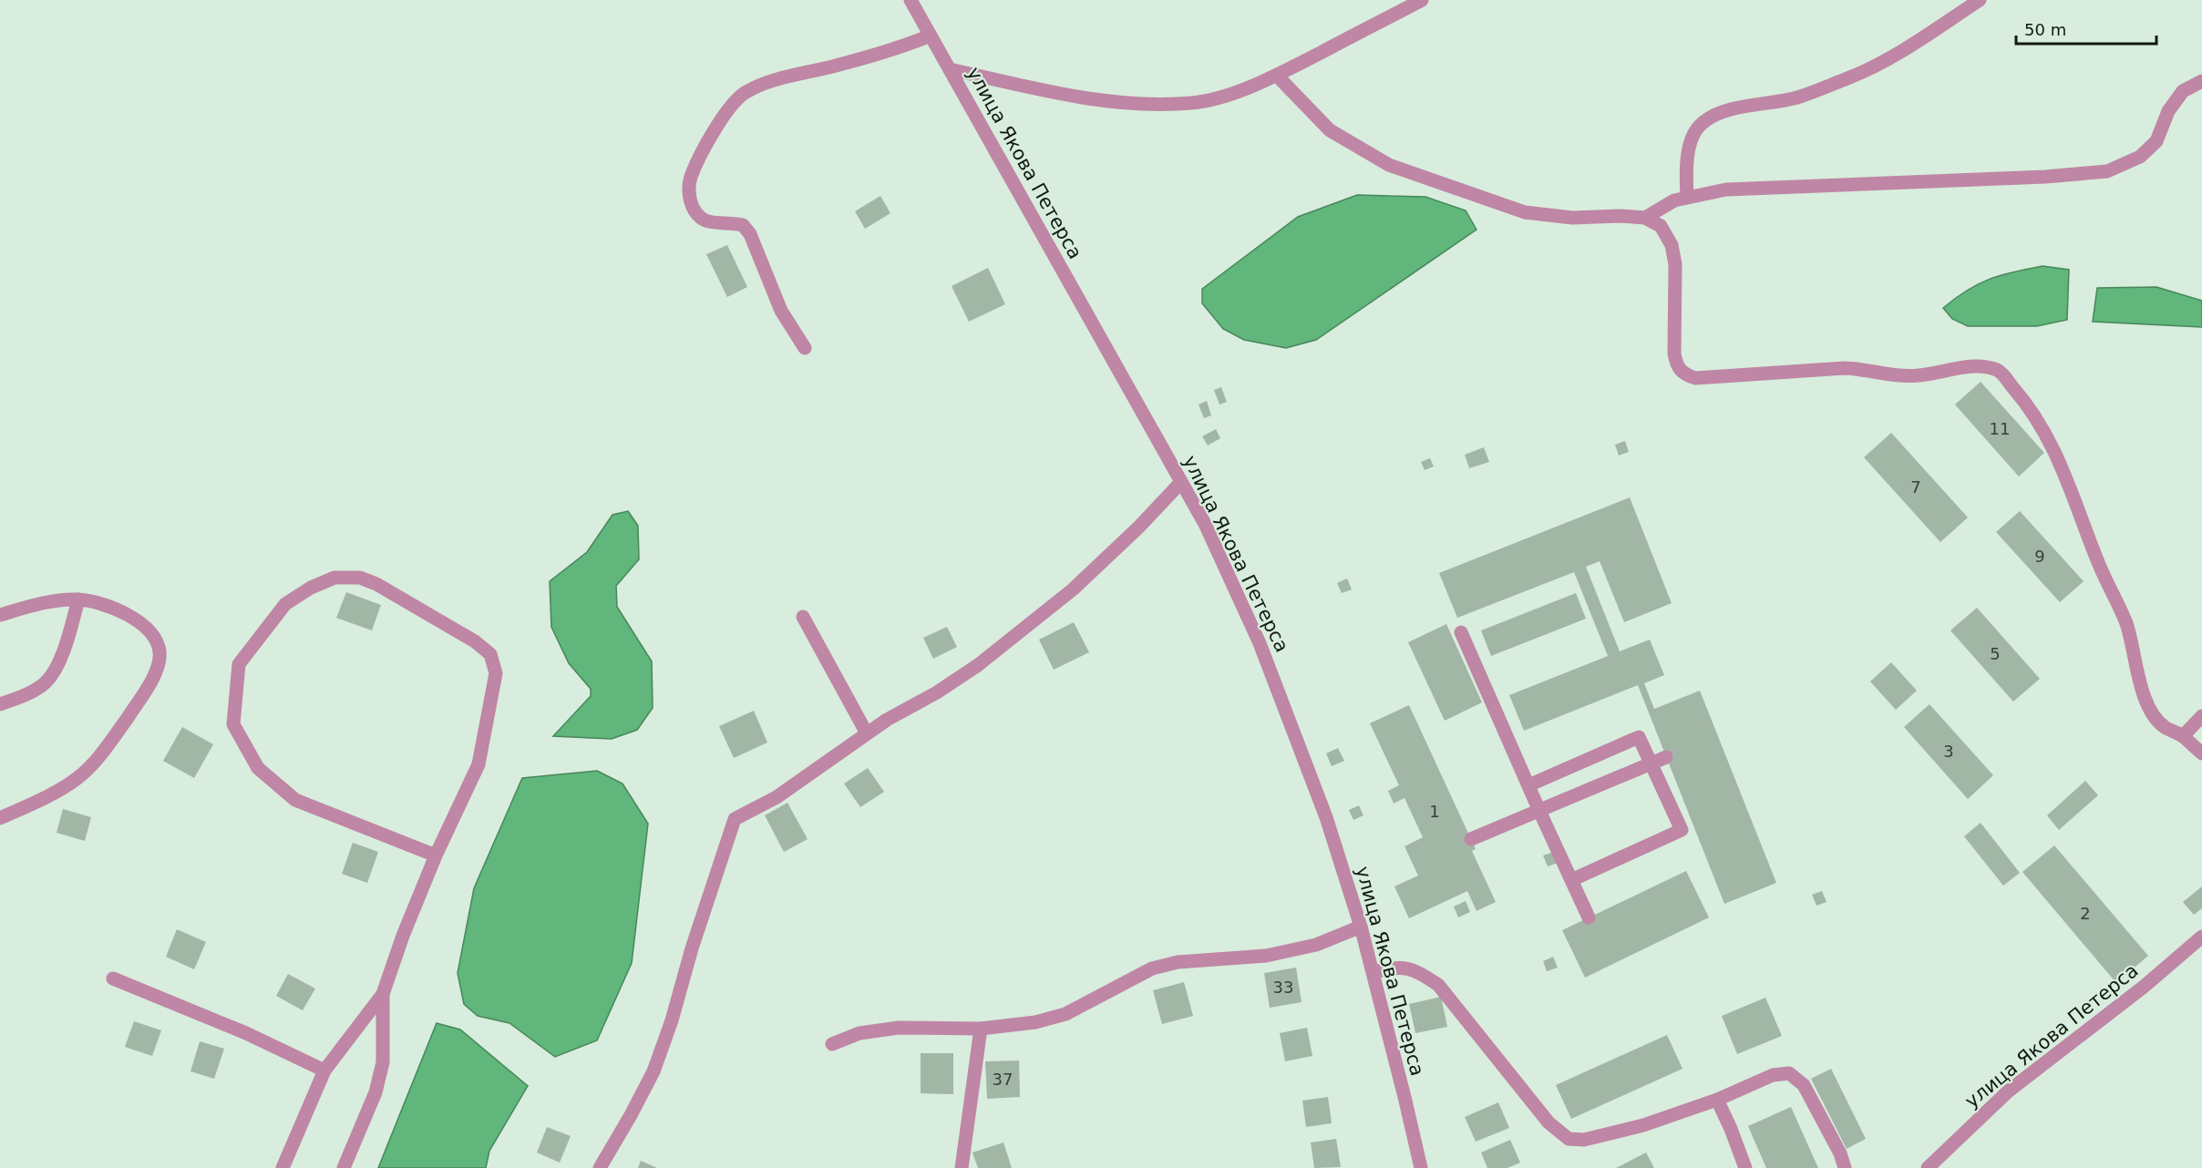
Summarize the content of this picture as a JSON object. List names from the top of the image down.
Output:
{
  "streets": {
    "street": ["улица Якова Петерса"]
  },
  "house_numbers": [
    "11",
    "7",
    "9",
    "5",
    "3",
    "1",
    "2",
    "33",
    "37"
  ],
  "scale_bar": "50 m"
}
